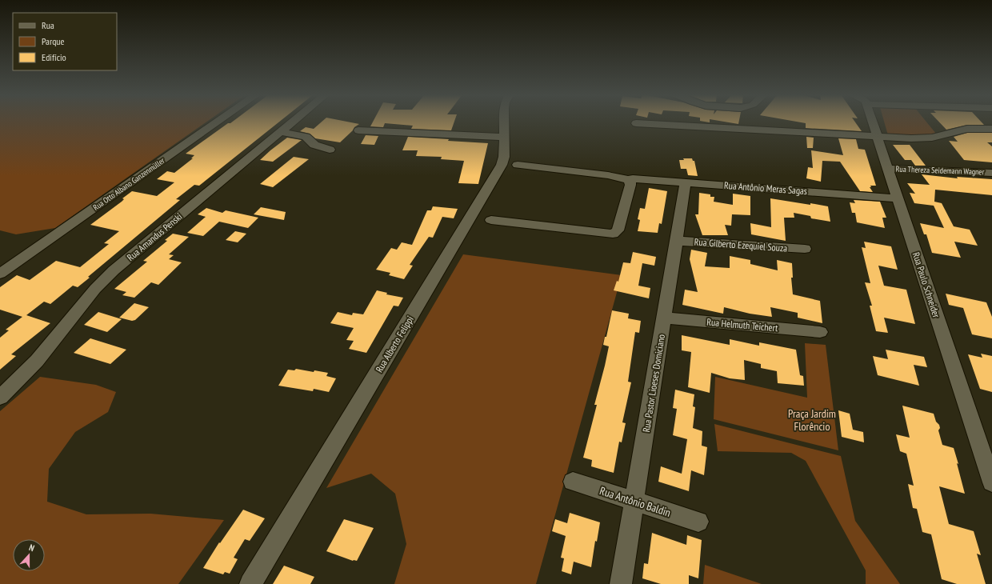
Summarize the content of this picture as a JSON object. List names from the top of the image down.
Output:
{
  "streets": {
    "street": [
      "Rua Thereza Seidemann Wagner",
      "Rua Otto Albano Ganzenmüller",
      "Rua Antônio Meras Sagas",
      "Rua Amandus Penski",
      "Rua Gilberto Ezequiel Souza",
      "Rua Paulo Schneider",
      "Rua Helmuth Teichert",
      "Rua Alberto Felippi",
      "Rua Pastor Lioeses Domiciano",
      "Rua Antônio Baldin"
    ]
  },
  "crossings": [
    ["Rua Thereza Seidemann Wagner", "Rua Paulo Schneider"],
    ["Rua Antônio Meras Sagas", "Rua Paulo Schneider"],
    ["Rua Antônio Meras Sagas", "Rua Pastor Lioeses Domiciano"],
    ["Rua Gilberto Ezequiel Souza", "Rua Pastor Lioeses Domiciano"],
    ["Rua Helmuth Teichert", "Rua Pastor Lioeses Domiciano"],
    ["Rua Pastor Lioeses Domiciano", "Rua Antônio Baldin"]
  ],
  "parks": ["Praça Jardim Florêncio"],
  "legend": ["Rua", "Parque", "Edifício"],
  "north": "top"
}
